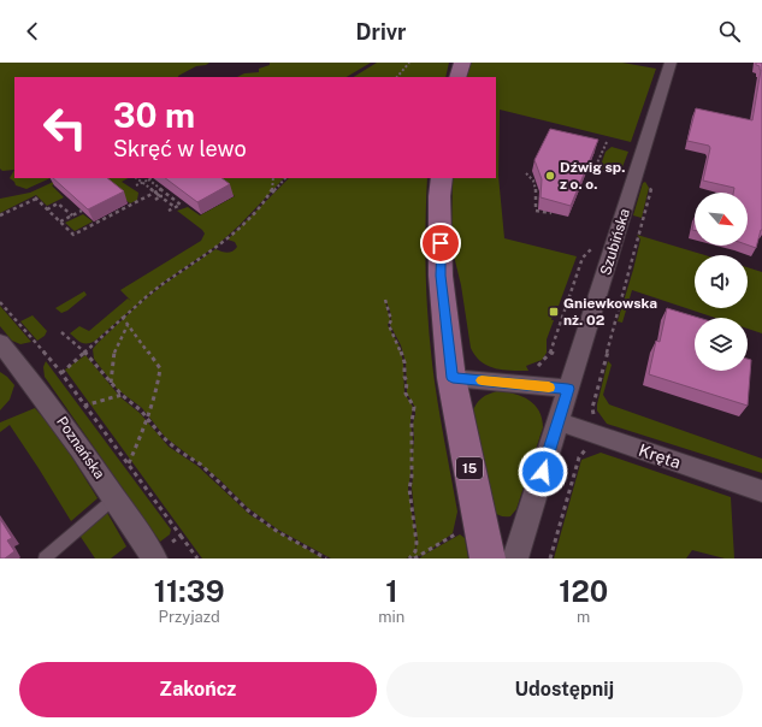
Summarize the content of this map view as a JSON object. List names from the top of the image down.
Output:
{
  "streets": {
    "main road": ["15"],
    "street": ["Szubińska", "Poznańska", "Kręta"]
  },
  "crossings": [
    ["Szubińska", "Kręta"]
  ],
  "places": {
    "other": ["Dźwig sp. z o. o."],
    "transit": ["Gniewkowska nż. 02"]
  },
  "north": "bottom right",
  "page": {
    "header": "Drivr",
    "turn": ["30 m", "Skręć w lewo"],
    "eta": [
      "11:39",
      "Przyjazd",
      "1",
      "min",
      "120",
      "m"
    ],
    "buttons": ["Zakończ", "Udostępnij"]
  }
}
